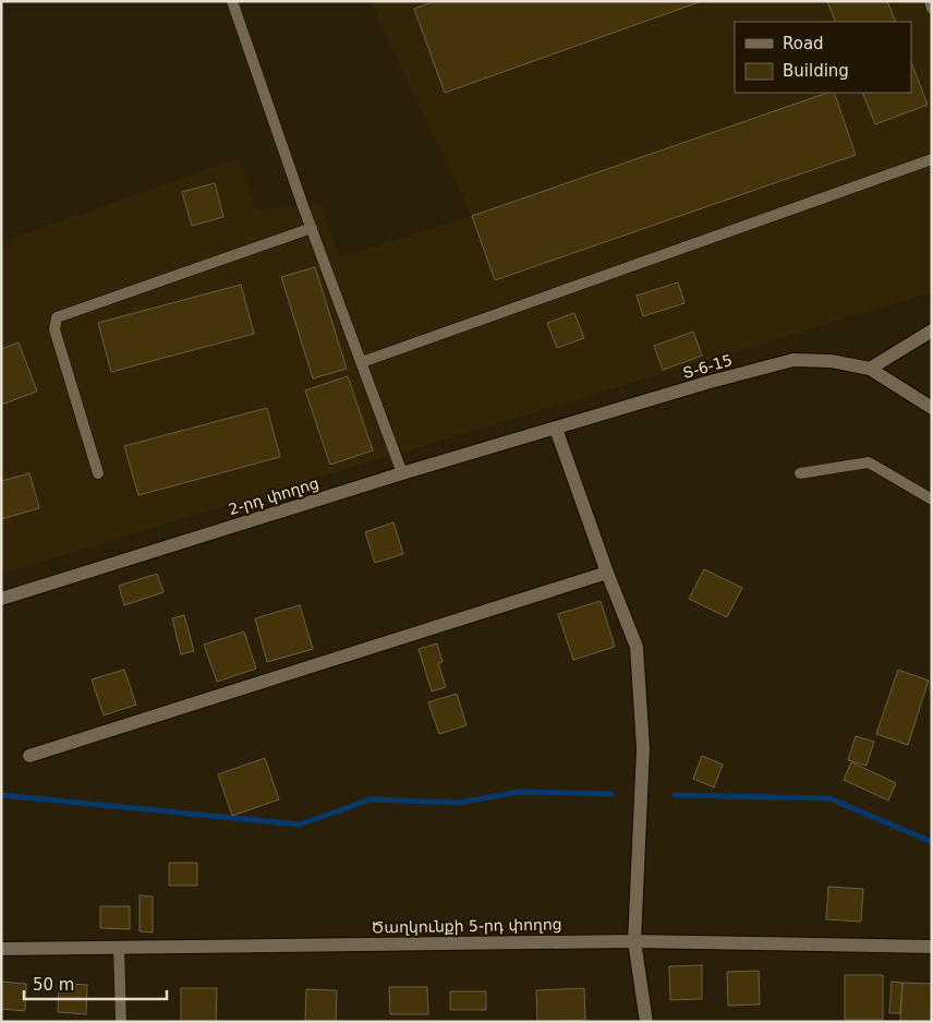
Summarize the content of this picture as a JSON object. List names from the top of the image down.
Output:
{
  "streets": {
    "street": ["Տ-6-15", "2-րդ փողոց", "Ծաղկունքի 5-րդ փողոց"]
  },
  "crossings": [
    ["Տ-6-15", "2-րդ փողոց"]
  ],
  "legend": ["Road", "Building"],
  "scale_bar": "50 m"
}
